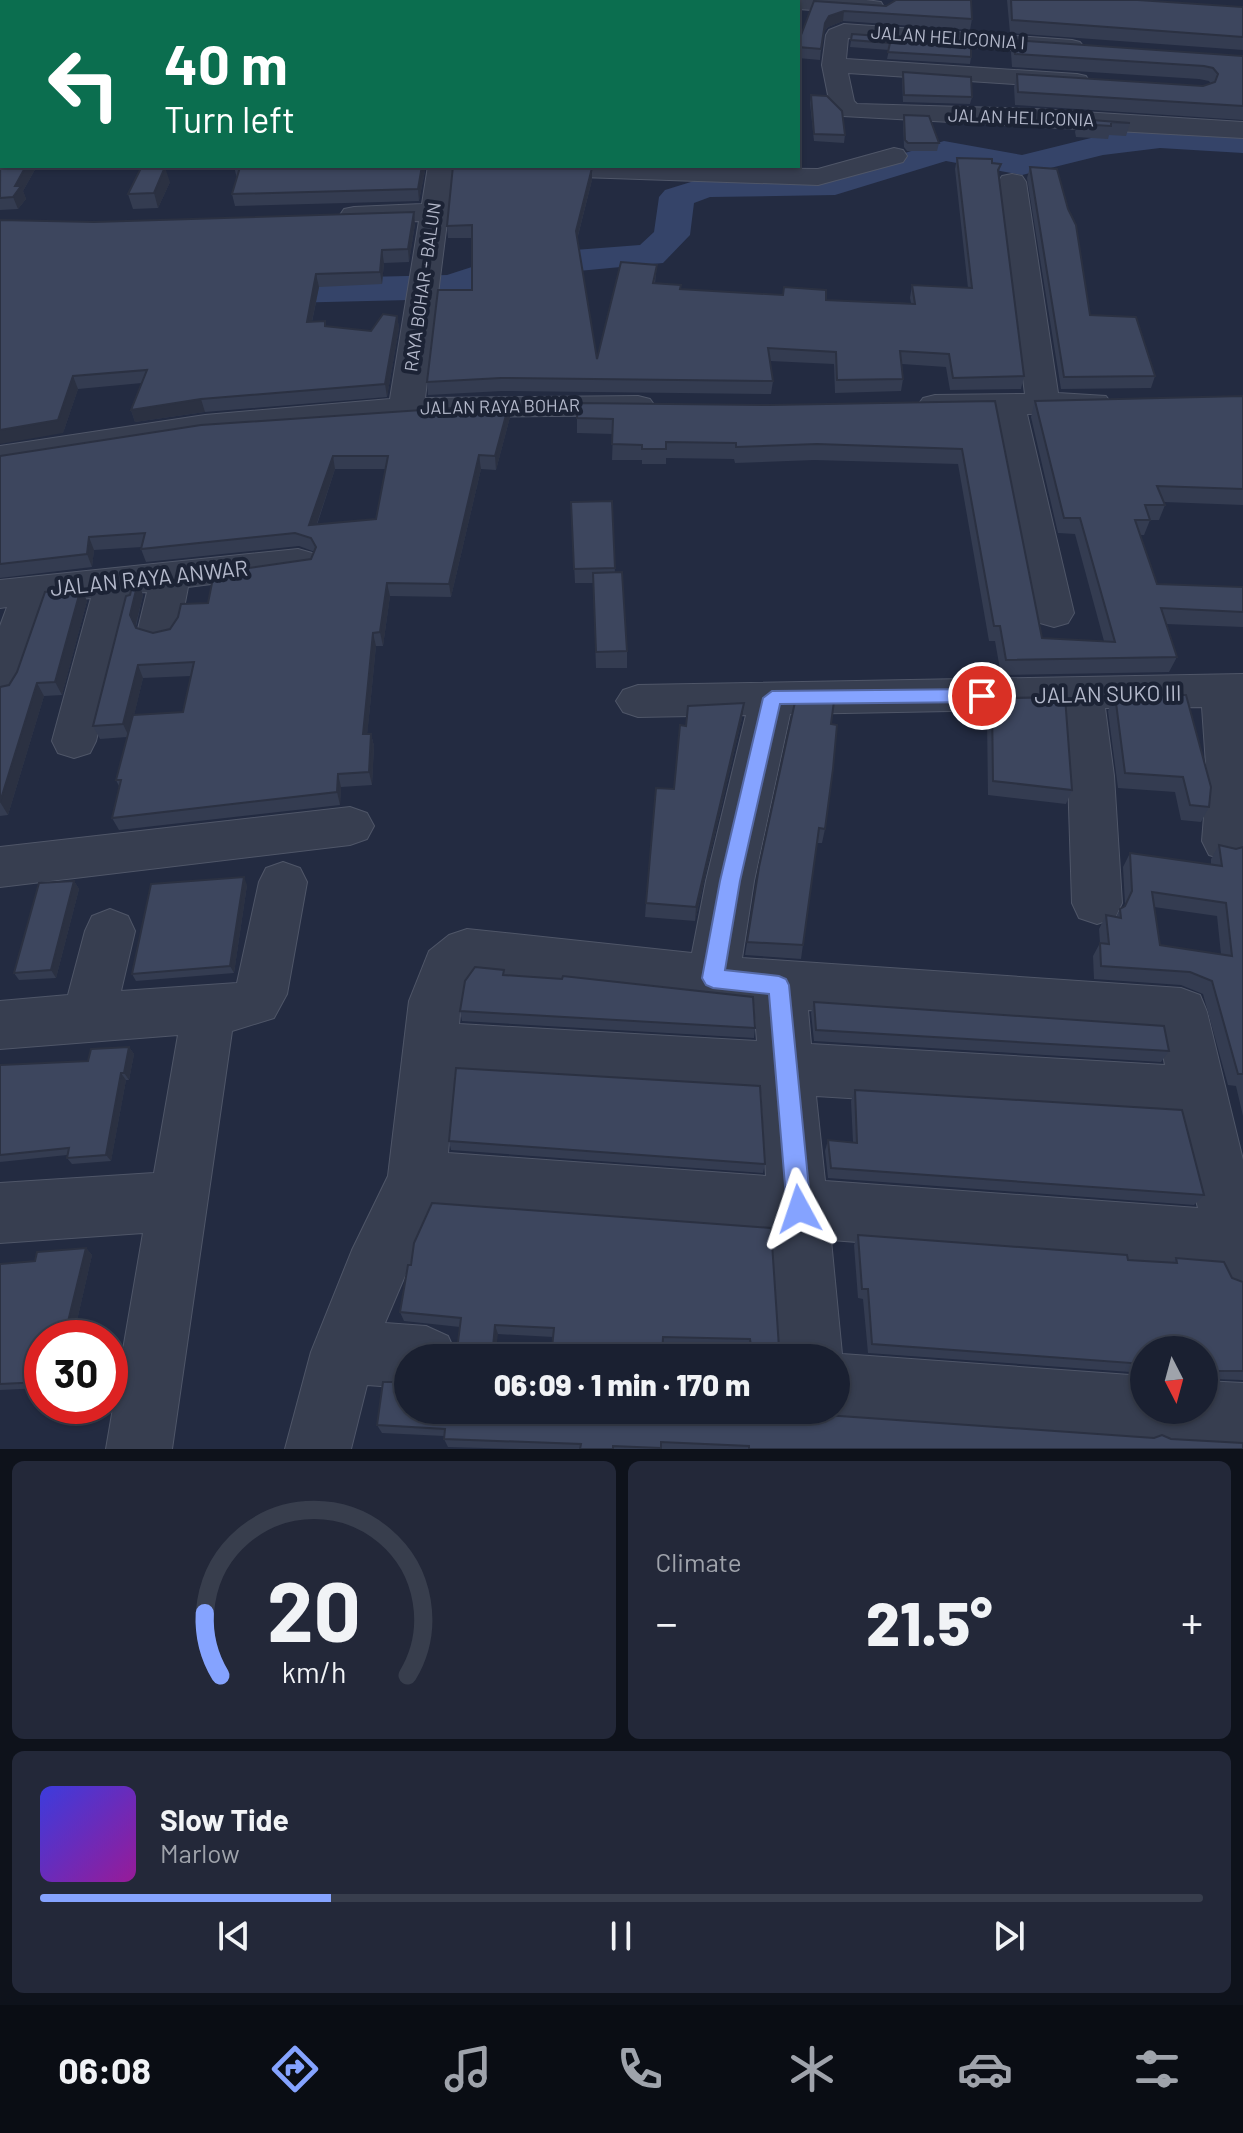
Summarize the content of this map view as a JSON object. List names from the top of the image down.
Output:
{
  "streets": {
    "street": [
      "JALAN HELICONIA I",
      "JALAN HELICONIA",
      "RAYA BOHAR - BALUN",
      "JALAN RAYA BOHAR",
      "JALAN RAYA ANWAR",
      "JALAN SUKO III"
    ]
  },
  "crossings": [
    ["JALAN HELICONIA I", "JALAN HELICONIA"],
    ["RAYA BOHAR - BALUN", "JALAN RAYA BOHAR"]
  ],
  "north": "bottom",
  "page": {
    "turn": ["40 m", "Turn left"],
    "limit": "30",
    "trip": "06:09 · 1 min · 170 m",
    "tile": "Climate",
    "heat": ["−", "21.5°", "+"],
    "song": ["Slow Tide", "Marlow"],
    "tabs": "06:08",
    "gauge": ["20", "km/h"]
  }
}
